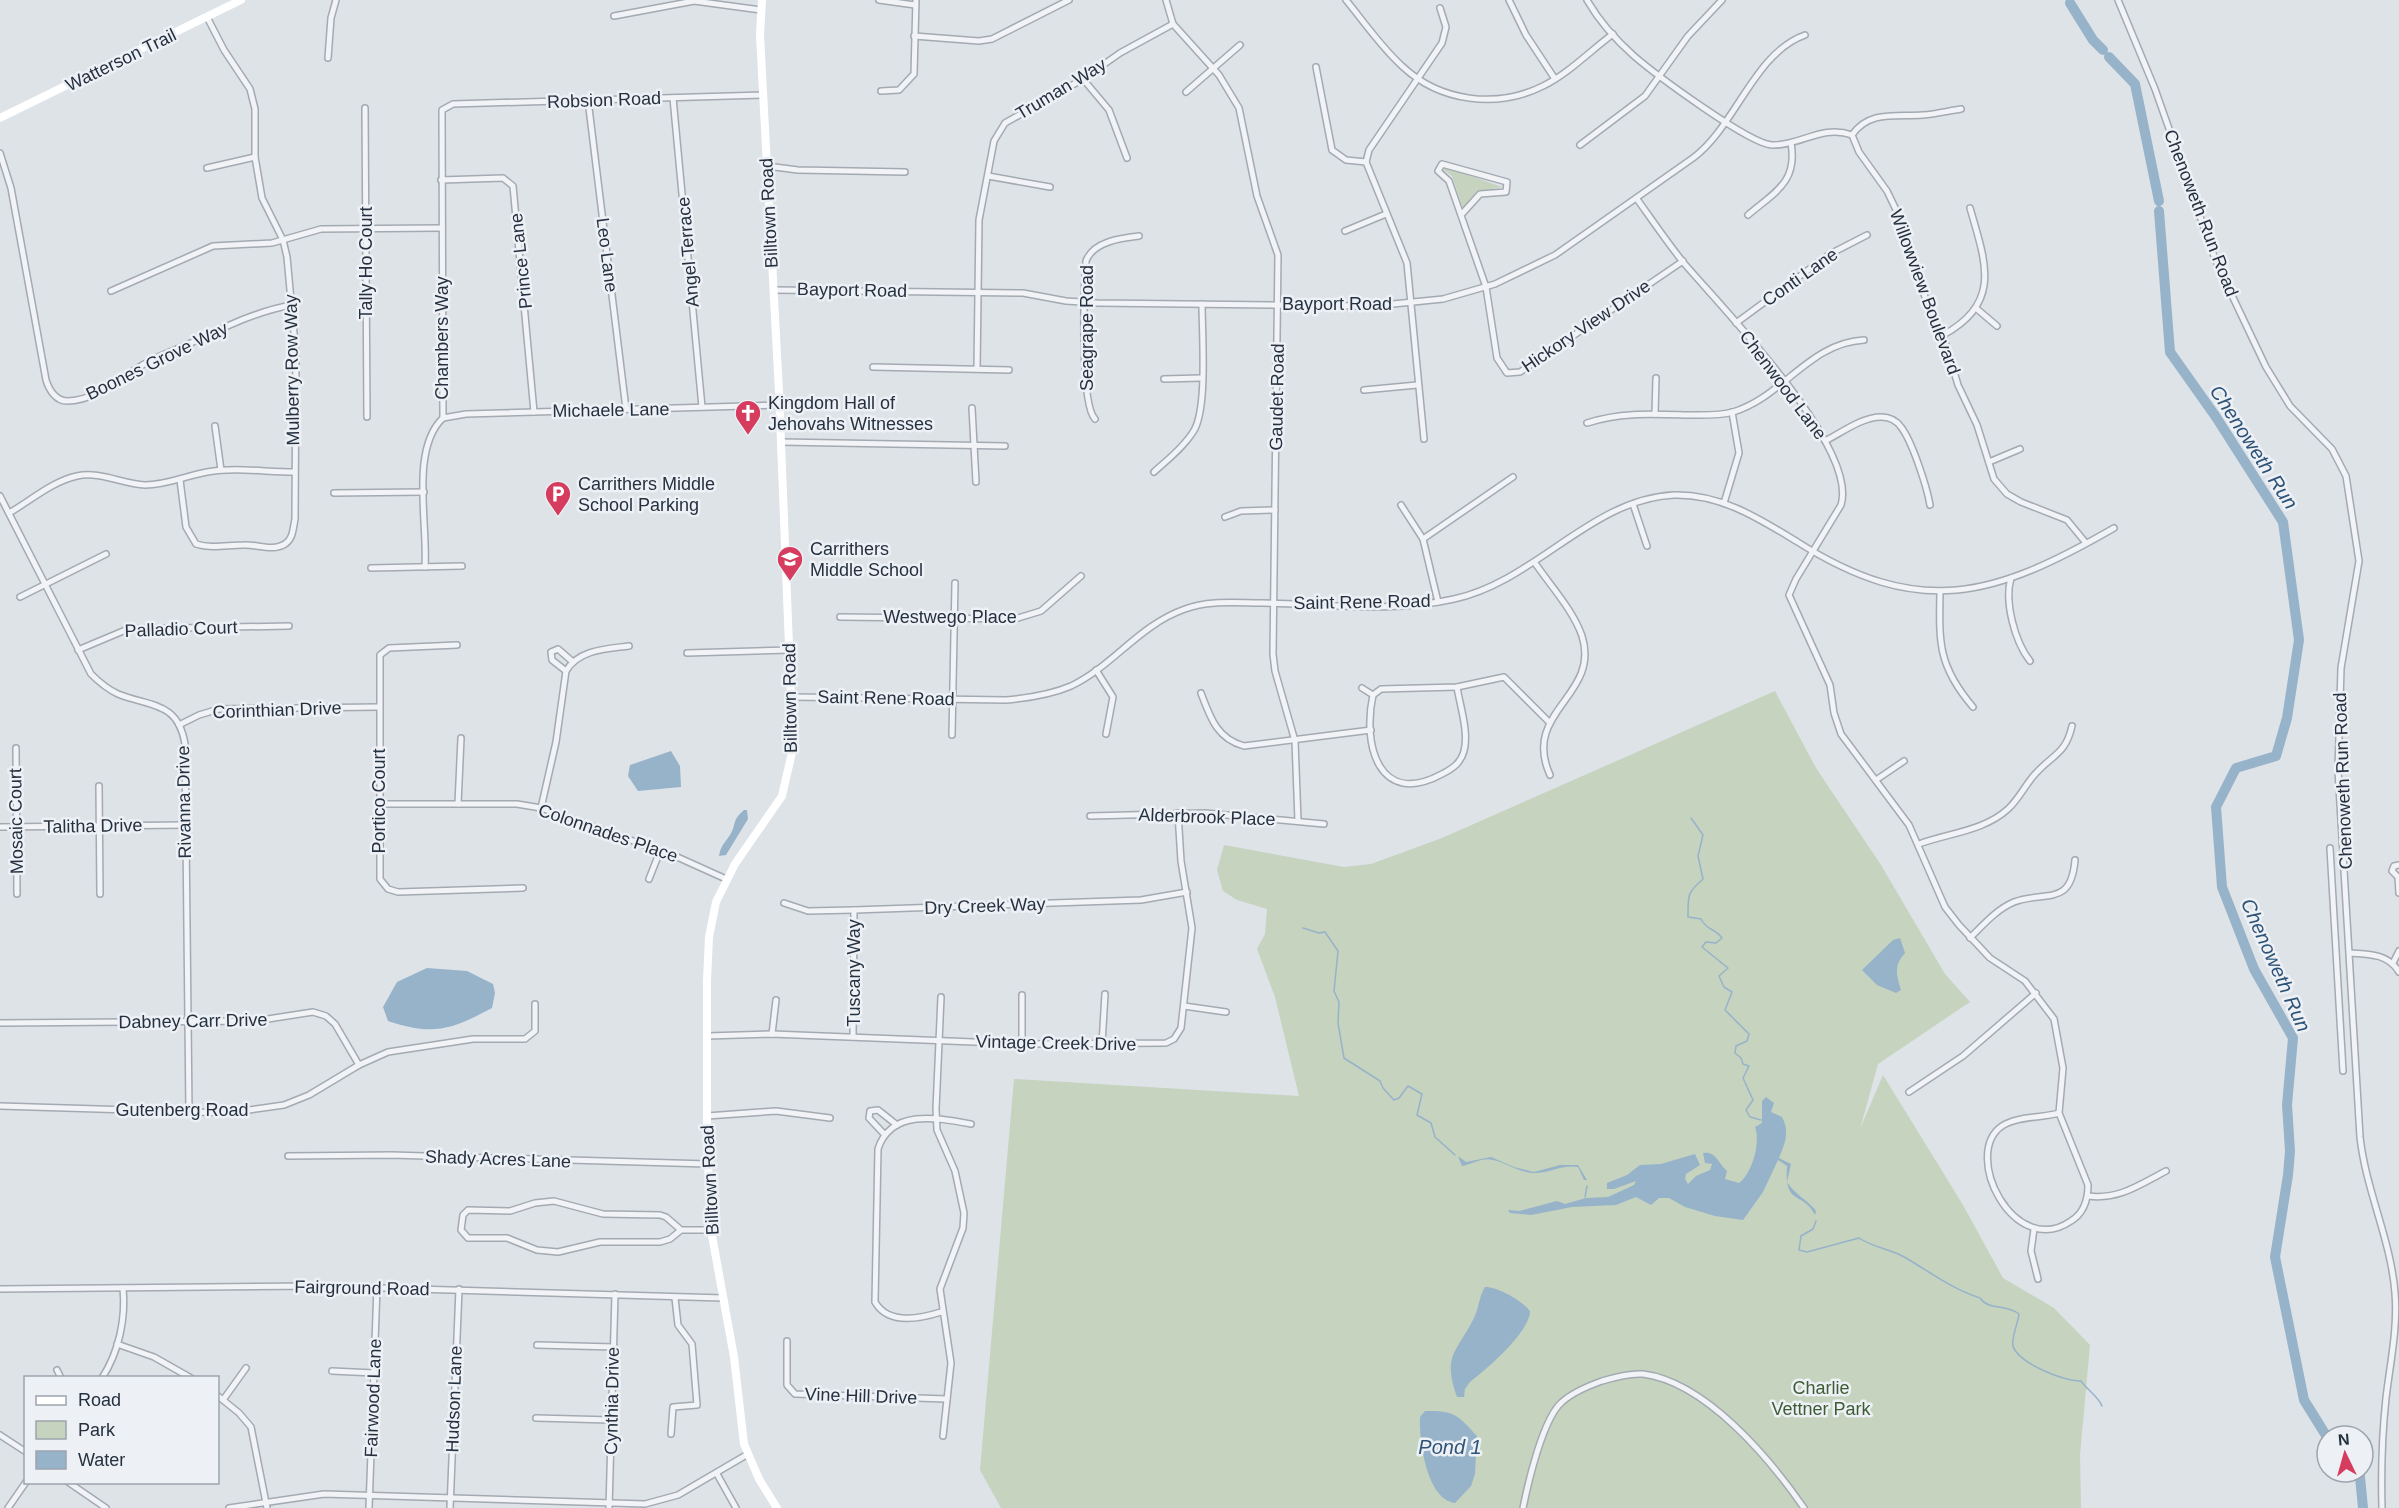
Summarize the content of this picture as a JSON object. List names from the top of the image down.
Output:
{
  "streets": {
    "main road": ["Watterson Trail", "Billtown Road"],
    "street": [
      "Truman Way",
      "Robsion Road",
      "Chenoweth Run Road",
      "Angel Terrace",
      "Leo Lane",
      "Prince Lane",
      "Tally Ho Court",
      "Conti Lane",
      "Bayport Road",
      "Willowview Boulevard",
      "Hickory View Drive",
      "Seagrape Road",
      "Chambers Way",
      "Boones Grove Way",
      "Mulberry Row Way",
      "Chenwood Lane",
      "Gaudet Road",
      "Michaele Lane",
      "Saint Rene Road",
      "Westwego Place",
      "Palladio Court",
      "Corinthian Drive",
      "Portico Court",
      "Rivanna Drive",
      "Alderbrook Place",
      "Mosaic Court",
      "Talitha Drive",
      "Colonnades Place",
      "Dry Creek Way",
      "Tuscany Way",
      "Dabney Carr Drive",
      "Vintage Creek Drive",
      "Gutenberg Road",
      "Shady Acres Lane",
      "Fairground Road",
      "Vine Hill Drive",
      "Fairwood Lane",
      "Hudson Lane",
      "Cynthia Drive"
    ]
  },
  "crossings": [
    ["Watterson Trail", "Mulberry Row Way"],
    ["Truman Way", "Bayport Road"],
    ["Truman Way", "Gaudet Road"],
    ["Robsion Road", "Billtown Road"],
    ["Robsion Road", "Angel Terrace"],
    ["Robsion Road", "Leo Lane"],
    ["Robsion Road", "Chambers Way"],
    ["Billtown Road", "Bayport Road"],
    ["Billtown Road", "Michaele Lane"],
    ["Billtown Road", "Saint Rene Road"],
    ["Billtown Road", "Colonnades Place"],
    ["Billtown Road", "Vintage Creek Drive"],
    ["Billtown Road", "Shady Acres Lane"],
    ["Billtown Road", "Fairground Road"],
    ["Angel Terrace", "Michaele Lane"],
    ["Leo Lane", "Michaele Lane"],
    ["Prince Lane", "Chambers Way"],
    ["Prince Lane", "Michaele Lane"],
    ["Conti Lane", "Chenwood Lane"],
    ["Bayport Road", "Hickory View Drive"],
    ["Bayport Road", "Seagrape Road"],
    ["Bayport Road", "Chenwood Lane"],
    ["Bayport Road", "Gaudet Road"],
    ["Willowview Boulevard", "Saint Rene Road"],
    ["Hickory View Drive", "Chenwood Lane"],
    ["Chambers Way", "Michaele Lane"],
    ["Boones Grove Way", "Mulberry Row Way"],
    ["Chenwood Lane", "Saint Rene Road"],
    ["Gaudet Road", "Saint Rene Road"],
    ["Gaudet Road", "Alderbrook Place"],
    ["Palladio Court", "Rivanna Drive"],
    ["Corinthian Drive", "Portico Court"],
    ["Corinthian Drive", "Rivanna Drive"],
    ["Portico Court", "Colonnades Place"],
    ["Rivanna Drive", "Talitha Drive"],
    ["Rivanna Drive", "Dabney Carr Drive"],
    ["Rivanna Drive", "Gutenberg Road"],
    ["Alderbrook Place", "Vintage Creek Drive"],
    ["Mosaic Court", "Talitha Drive"],
    ["Dry Creek Way", "Tuscany Way"],
    ["Dry Creek Way", "Vintage Creek Drive"],
    ["Tuscany Way", "Vintage Creek Drive"],
    ["Dabney Carr Drive", "Gutenberg Road"],
    ["Fairground Road", "Fairwood Lane"],
    ["Fairground Road", "Hudson Lane"],
    ["Fairground Road", "Cynthia Drive"]
  ],
  "water": ["Chenoweth Run", "Pond 1"],
  "parks": ["Charlie Vettner Park"],
  "places": {
    "church": ["Kingdom Hall of Jehovahs Witnesses"],
    "parking": ["Carrithers Middle School Parking"],
    "school or university": ["Carrithers Middle School"]
  },
  "legend": ["Road", "Park", "Water"],
  "north": "top"
}
